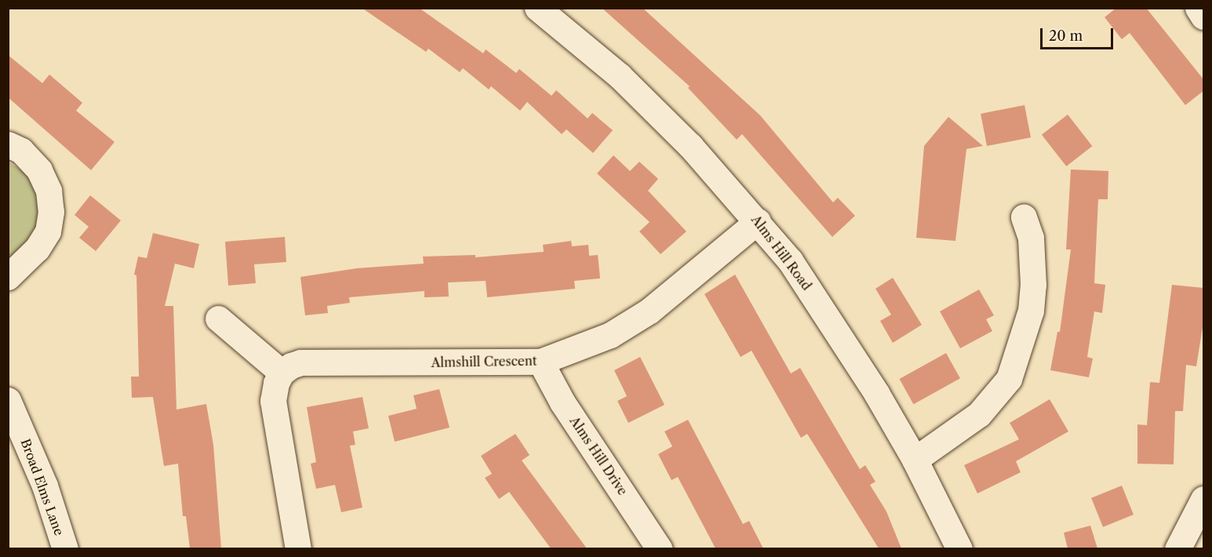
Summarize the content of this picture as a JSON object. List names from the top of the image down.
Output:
{
  "streets": {
    "street": [
      "Alms Hill Road",
      "Almshill Crescent",
      "Alms Hill Drive",
      "Broad Elms Lane"
    ]
  },
  "crossings": [
    ["Alms Hill Road", "Almshill Crescent"],
    ["Almshill Crescent", "Alms Hill Drive"]
  ],
  "scale_bar": "20 m"
}
